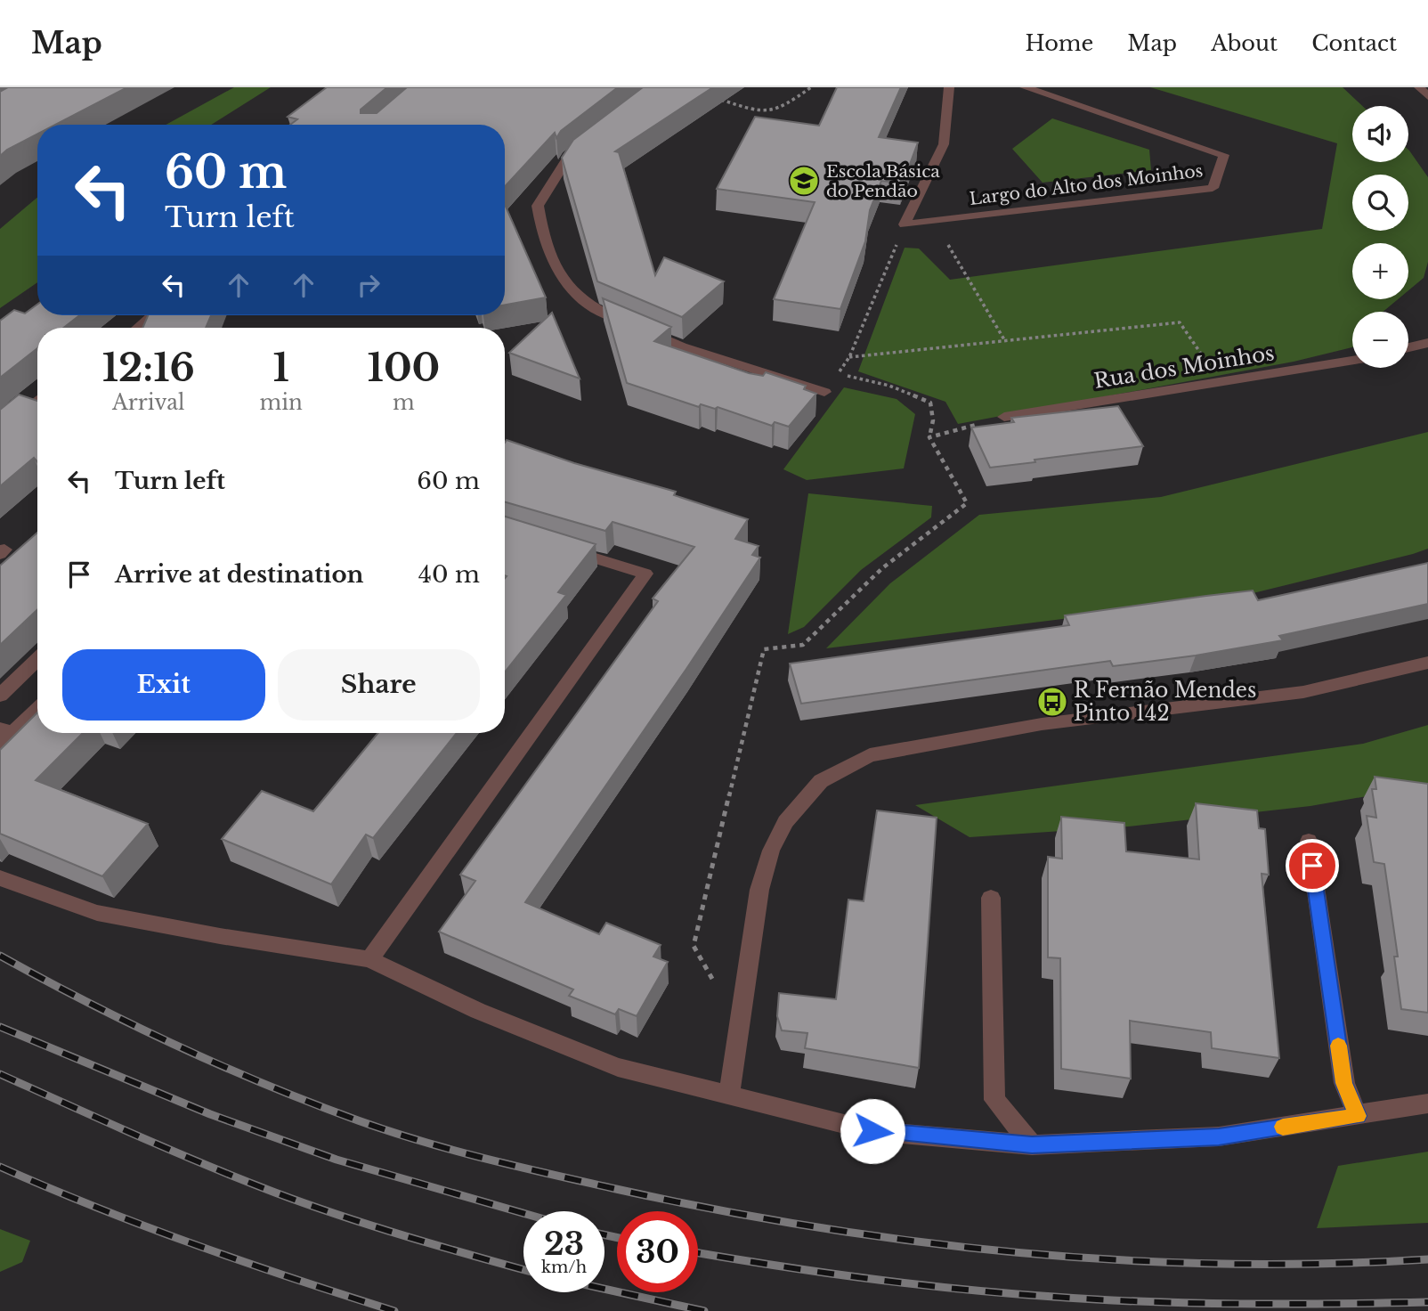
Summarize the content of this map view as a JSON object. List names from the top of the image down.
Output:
{
  "streets": {
    "street": ["Largo do Alto dos Moinhos", "Rua dos Moinhos"]
  },
  "places": {
    "school or university": ["Escola Básica do Pendão"],
    "bus stop": ["R Fernão Mendes Pinto 142"]
  },
  "page": {
    "header": "Map",
    "nav": [
      "Home",
      "Map",
      "About",
      "Contact"
    ],
    "map_buttons": ["+", "−"],
    "turn": ["60 m", "Turn left"],
    "eta": [
      "12:16",
      "Arrival",
      "1",
      "min",
      "100",
      "m"
    ],
    "list": [
      {
        "name": "Turn left",
        "value": "60 m"
      },
      {
        "name": "Arrive at destination",
        "value": "40 m"
      }
    ],
    "buttons": ["Exit", "Share"],
    "speed": "23 km/h",
    "limit": "30"
  }
}
